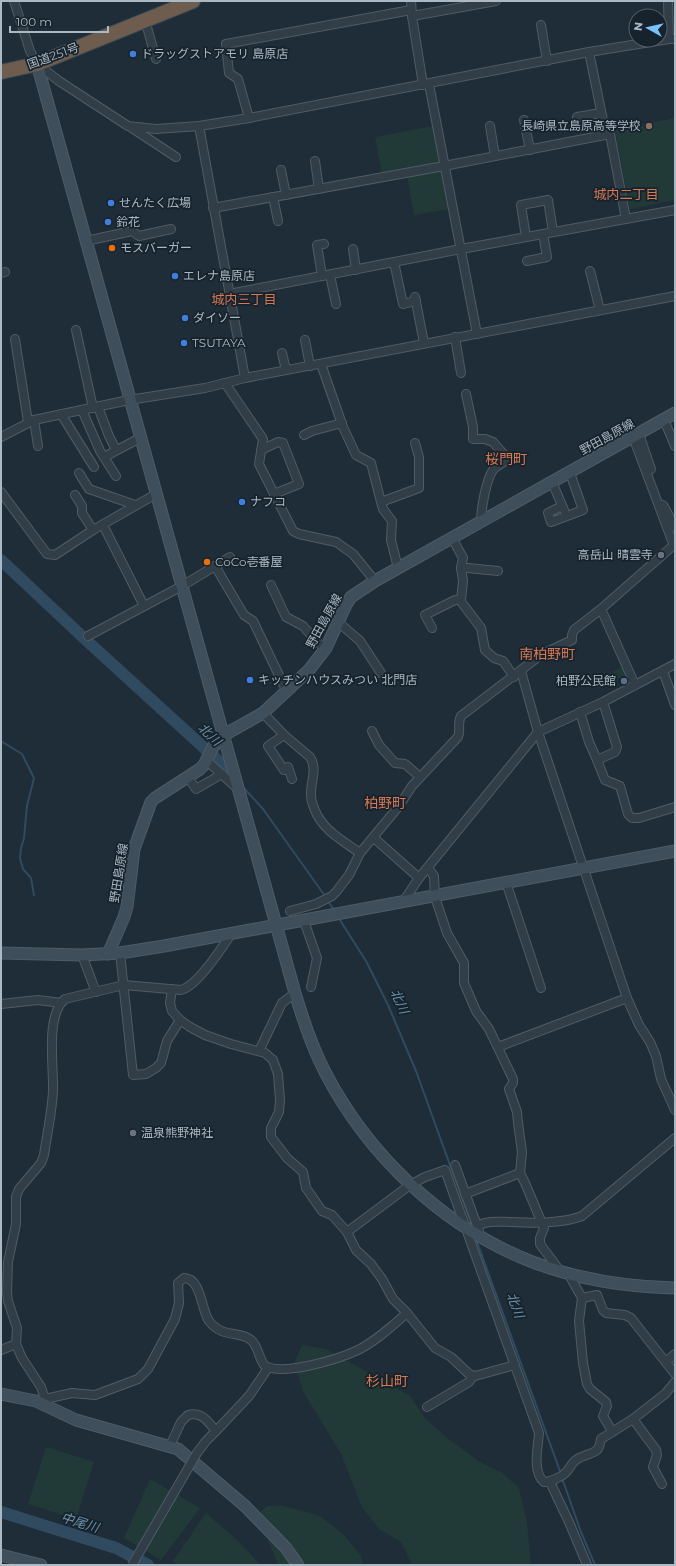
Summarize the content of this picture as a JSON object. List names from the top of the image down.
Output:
{
  "streets": {
    "highway": ["国道251号"],
    "street": ["野田島原線"]
  },
  "districts": [
    "城内二丁目",
    "城内三丁目",
    "桜門町",
    "南柏野町",
    "柏野町",
    "杉山町"
  ],
  "water": ["北川", "中尾川"],
  "places": [
    "ドラッグストアモリ 島原店",
    "長崎県立島原高等学校",
    "せんたく広場",
    "鈴花",
    "モスバーガー",
    "エレナ島原店",
    "ダイソー",
    "TSUTAYA",
    "ナフコ",
    "高岳山 晴雲寺",
    "CoCo壱番屋",
    "キッチンハウスみつい 北門店",
    "柏野公民館",
    "温泉熊野神社"
  ],
  "scale_bar": "100 m",
  "north": "left"
}
